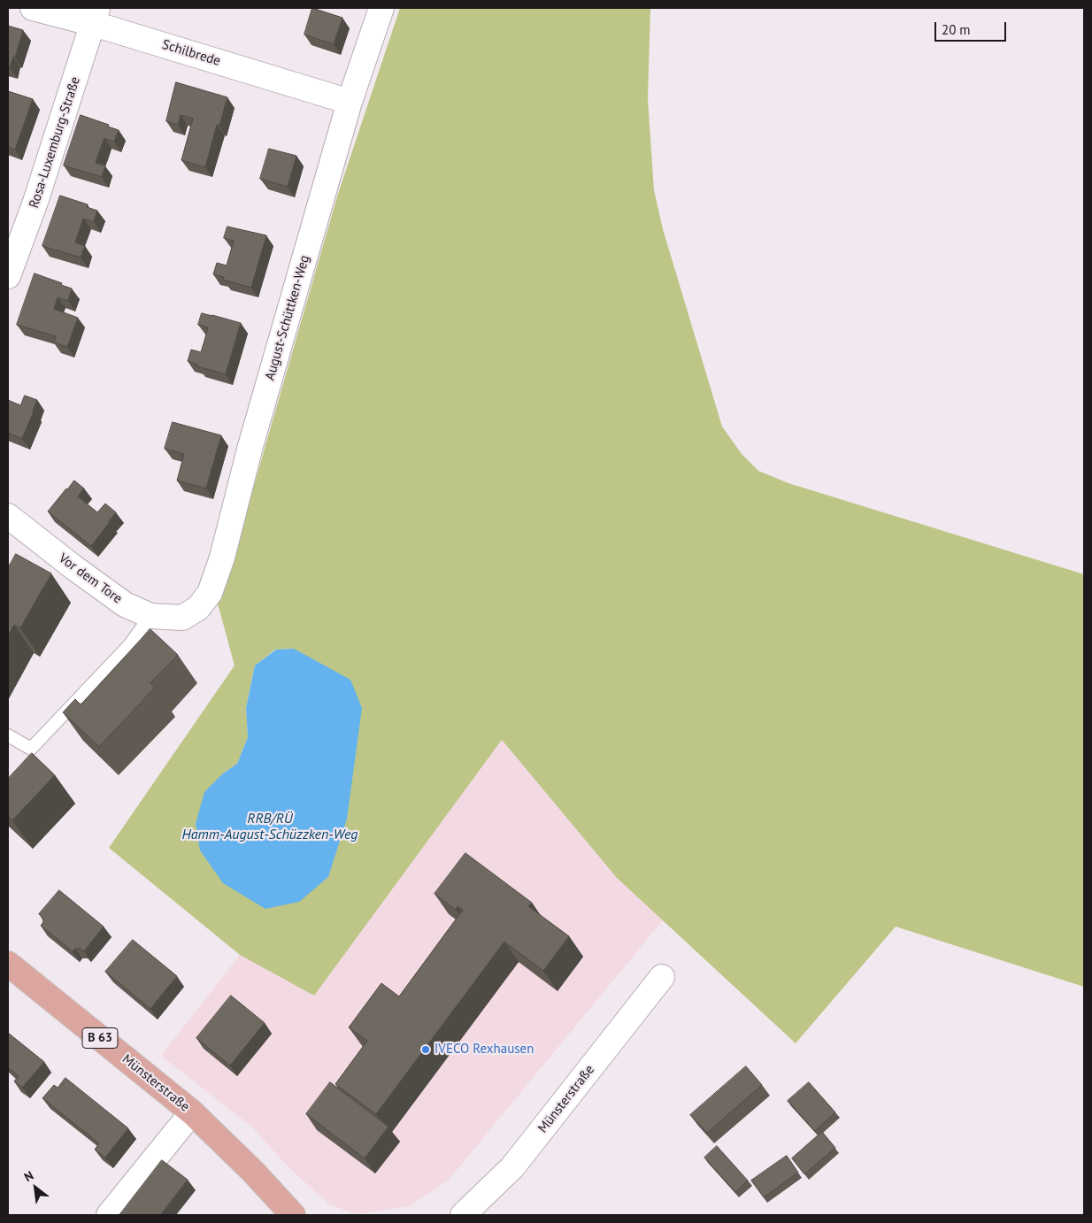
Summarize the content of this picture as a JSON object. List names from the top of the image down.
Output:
{
  "streets": {
    "main road": ["B 63", "Münsterstraße"],
    "street": [
      "Schilbrede",
      "Rosa-Luxemburg-Straße",
      "August-Schüttken-Weg",
      "Vor dem Tore"
    ]
  },
  "crossings": [
    ["Schilbrede", "Rosa-Luxemburg-Straße"],
    ["Schilbrede", "August-Schüttken-Weg"],
    ["August-Schüttken-Weg", "Vor dem Tore"]
  ],
  "water": ["RRB/RÜ Hamm-August-Schüzzken-Weg"],
  "places": ["IVECO Rexhausen"],
  "scale_bar": "20 m",
  "north": "top left"
}
